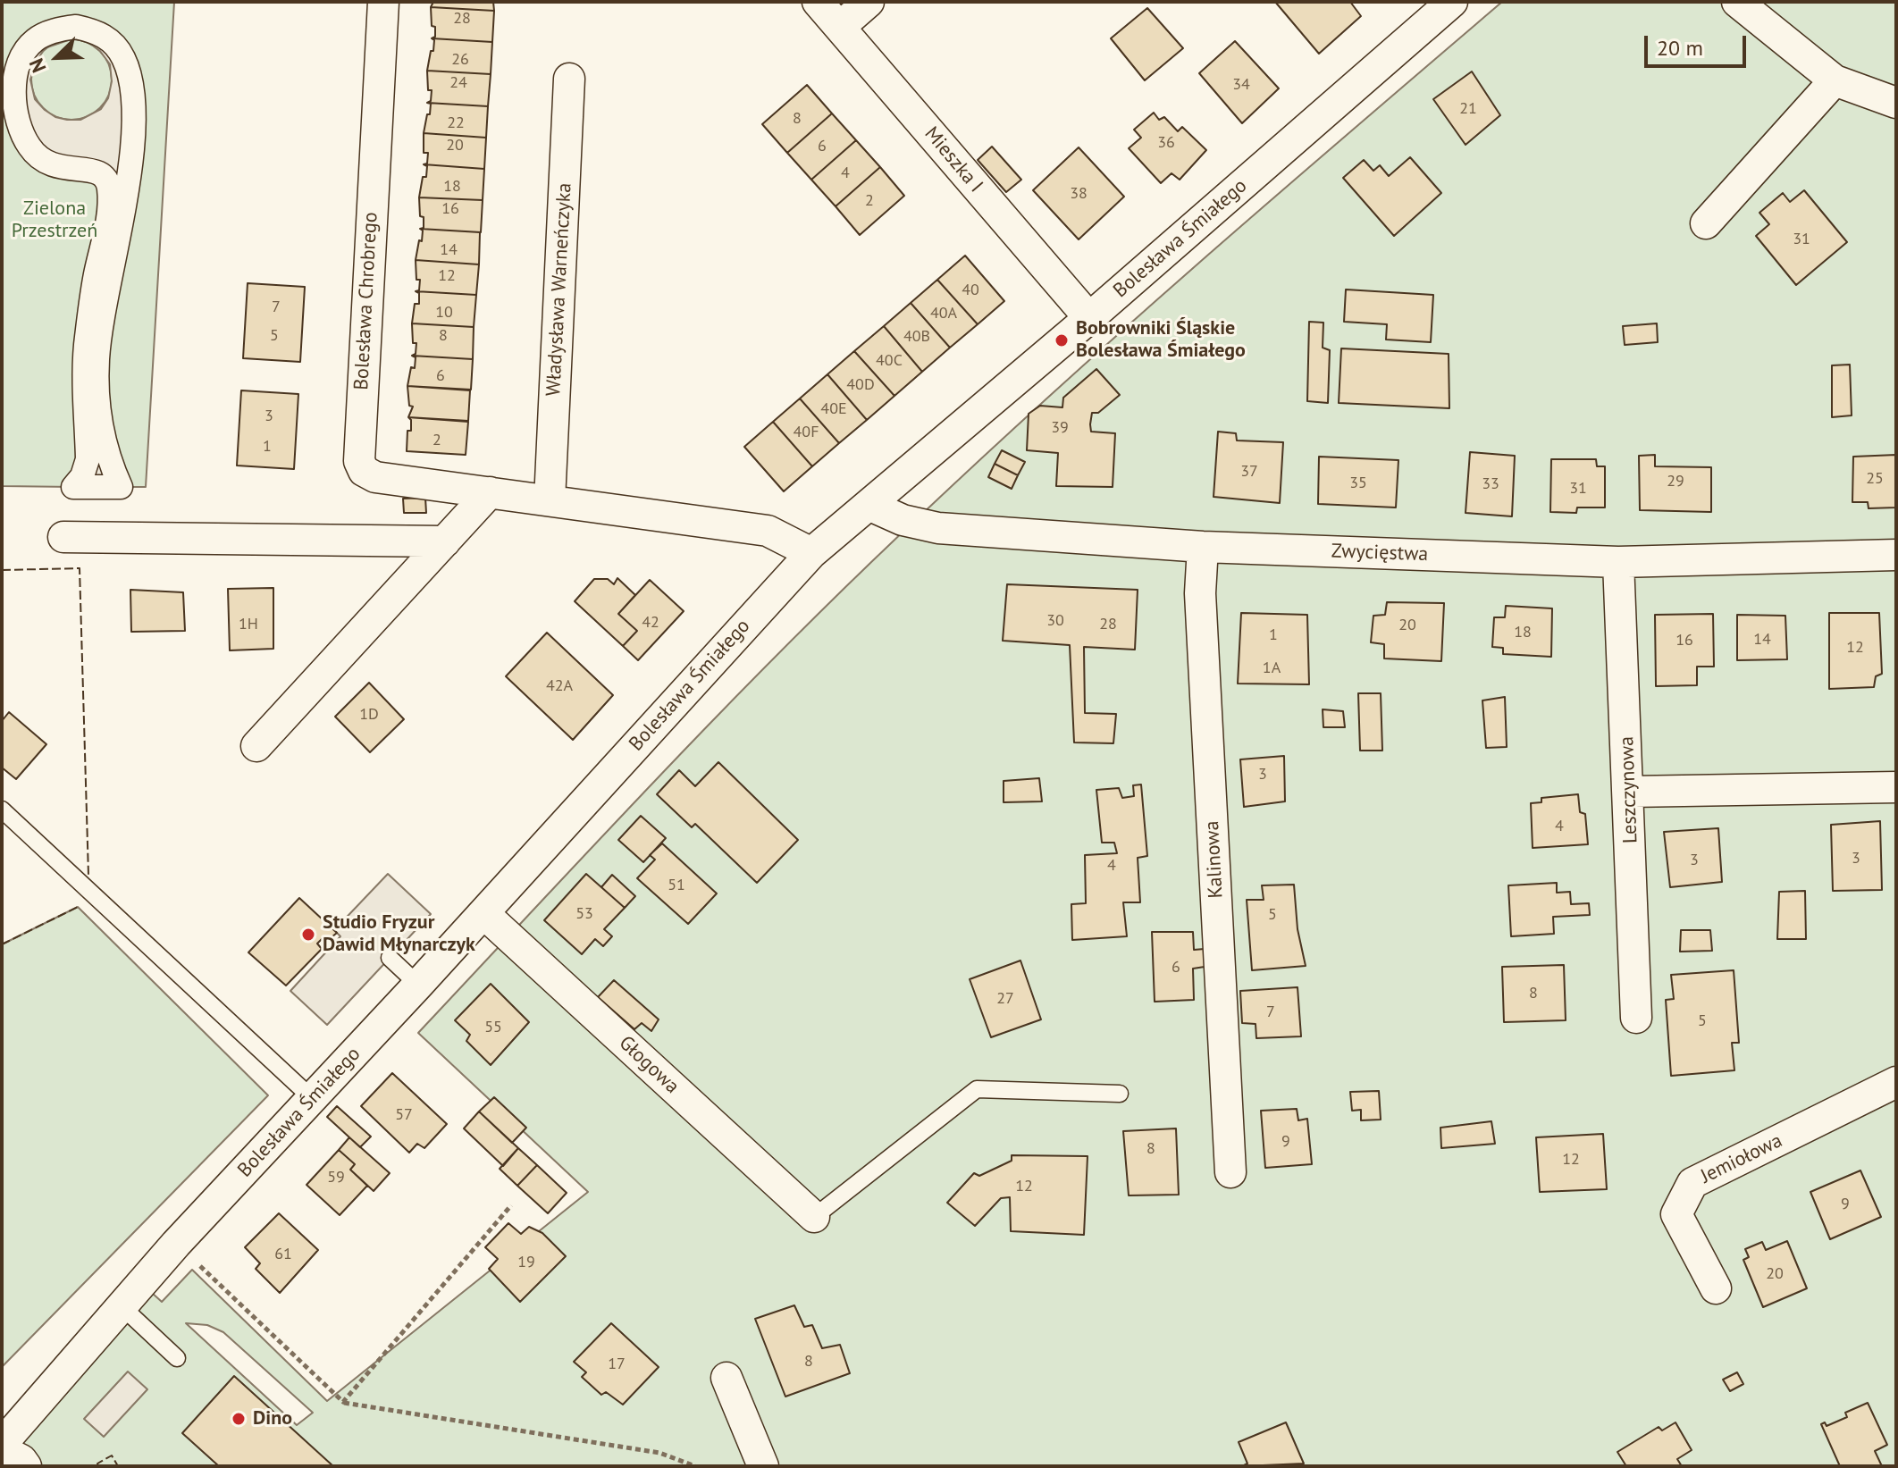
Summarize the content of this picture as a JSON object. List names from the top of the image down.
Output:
{
  "streets": {
    "street": [
      "Mieszka I",
      "Bolesława Śmiałego",
      "Władysława Warneńczyka",
      "Bolesława Chrobrego",
      "Zwycięstwa",
      "Leszczynowa",
      "Kalinowa",
      "Głogowa",
      "Jemiołowa"
    ]
  },
  "crossings": [
    ["Mieszka I", "Bolesława Śmiałego"],
    ["Bolesława Śmiałego", "Bolesława Chrobrego"],
    ["Bolesława Śmiałego", "Zwycięstwa"],
    ["Bolesława Śmiałego", "Głogowa"],
    ["Władysława Warneńczyka", "Bolesława Chrobrego"],
    ["Zwycięstwa", "Leszczynowa"],
    ["Zwycięstwa", "Kalinowa"]
  ],
  "parks": ["Zielona Przestrzeń"],
  "places": ["Bobrowniki Śląskie Bolesława Śmiałego", "Studio Fryzur Dawid Młynarczyk", "Dino"],
  "house_numbers": [
    "28",
    "26",
    "24",
    "34",
    "21",
    "8",
    "22",
    "36",
    "20",
    "6",
    "4",
    "18",
    "38",
    "2",
    "16",
    "31",
    "14",
    "12",
    "40",
    "7",
    "10",
    "40A",
    "5",
    "8",
    "40B",
    "40C",
    "6",
    "40D",
    "40E",
    "3",
    "39",
    "40F",
    "2",
    "1",
    "37",
    "25",
    "29",
    "35",
    "33",
    "31",
    "30",
    "42",
    "1H",
    "28",
    "20",
    "18",
    "1",
    "14",
    "16",
    "12",
    "1A",
    "42A",
    "1D",
    "3",
    "4",
    "3",
    "3",
    "4",
    "51",
    "53",
    "5",
    "6",
    "8",
    "27",
    "7",
    "5",
    "55",
    "57",
    "9",
    "8",
    "12",
    "59",
    "12",
    "9",
    "61",
    "19",
    "20",
    "8",
    "17"
  ],
  "scale_bar": "20 m",
  "north": "bottom left"
}
